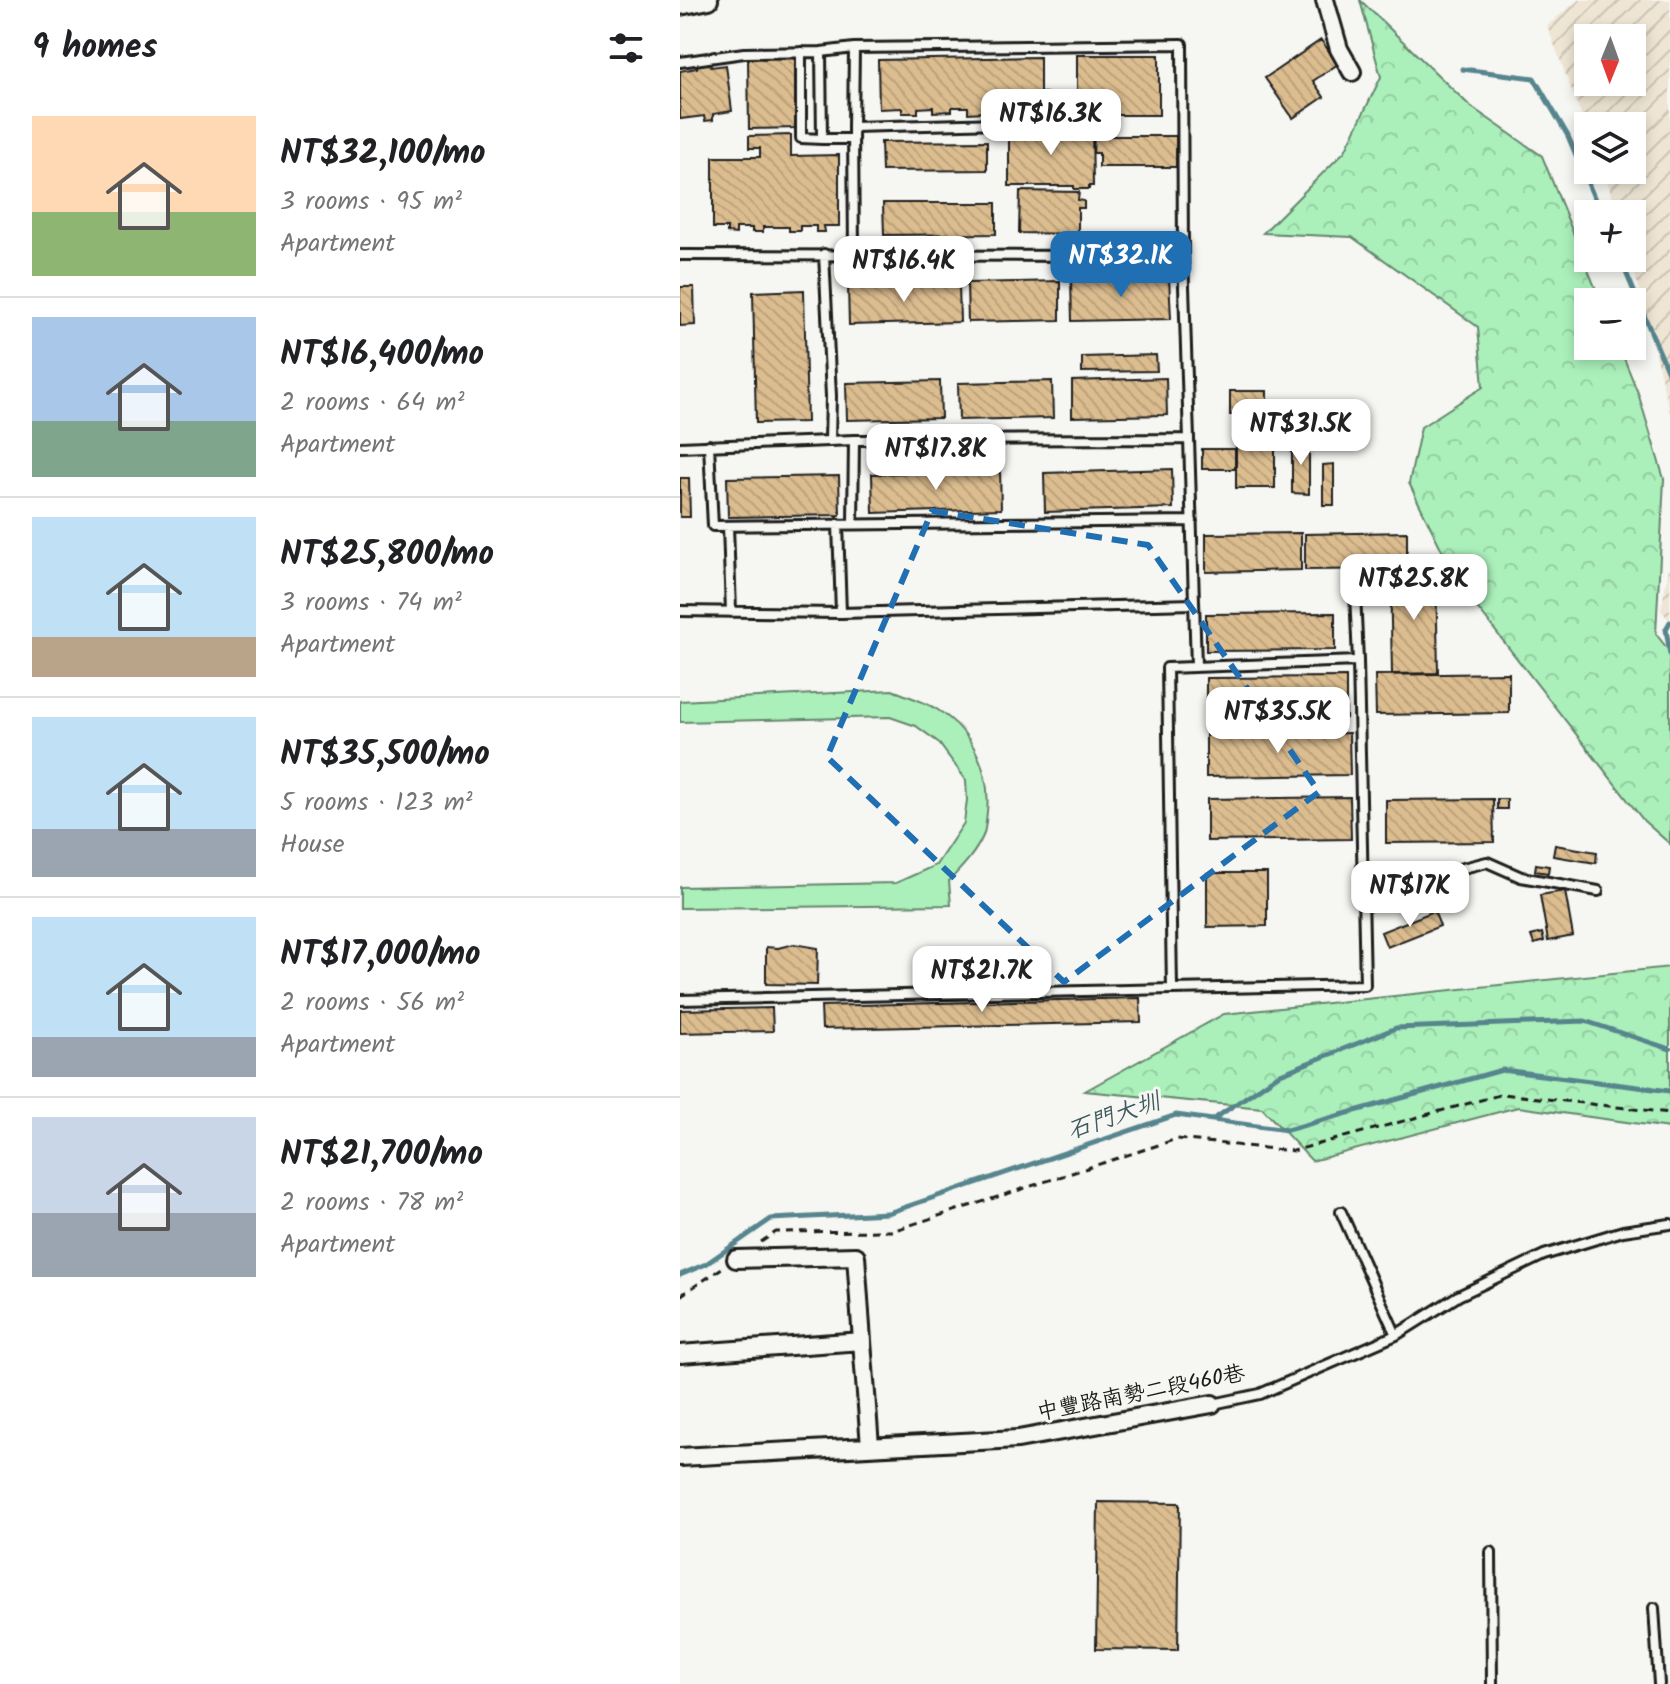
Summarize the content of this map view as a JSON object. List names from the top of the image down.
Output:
{
  "streets": {
    "street": ["中豐路南勢二段460巷"]
  },
  "water": ["石門大圳"],
  "north": "bottom",
  "page": {
    "heading": "9 homes",
    "map_buttons": ["+", "−"],
    "price": [
      "NT$16.3K",
      "NT$32.1K",
      "NT$16.4K",
      "NT$31.5K",
      "NT$17.8K",
      "NT$25.8K",
      "NT$35.5K",
      "NT$17K",
      "NT$21.7K"
    ],
    "list": [
      {
        "name": "NT$32,100/mo",
        "note": "3 rooms · 95 m² · Apartment"
      },
      {
        "name": "NT$16,400/mo",
        "note": "2 rooms · 64 m² · Apartment"
      },
      {
        "name": "NT$25,800/mo",
        "note": "3 rooms · 74 m² · Apartment"
      },
      {
        "name": "NT$35,500/mo",
        "note": "5 rooms · 123 m² · House"
      },
      {
        "name": "NT$17,000/mo",
        "note": "2 rooms · 56 m² · Apartment"
      },
      {
        "name": "NT$21,700/mo",
        "note": "2 rooms · 78 m² · Apartment"
      }
    ]
  }
}
